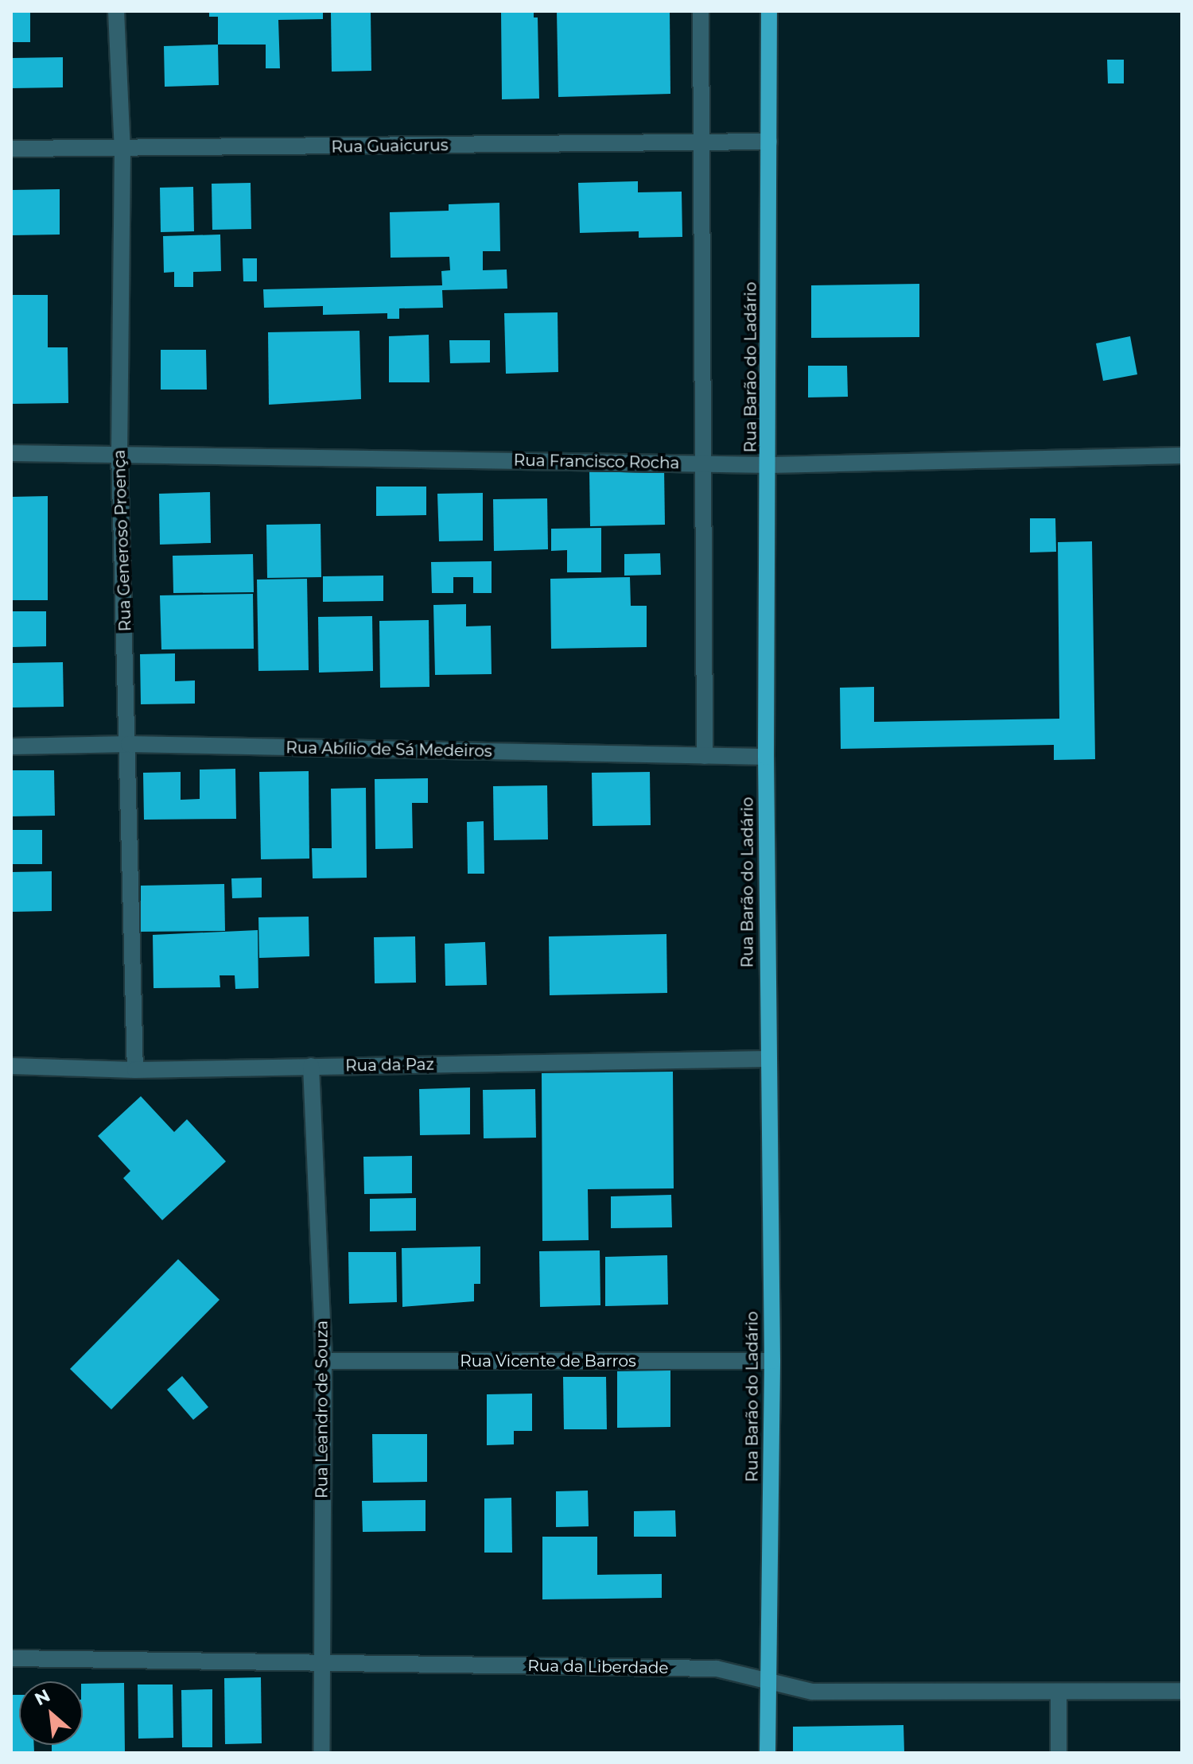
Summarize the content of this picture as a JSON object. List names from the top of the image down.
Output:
{
  "streets": {
    "main road": ["Rua Barão do Ladário"],
    "street": [
      "Rua Guaicurus",
      "Rua Francisco Rocha",
      "Rua Generoso Proença",
      "Rua Abílio de Sá Medeiros",
      "Rua da Paz",
      "Rua Vicente de Barros",
      "Rua Leandro de Souza",
      "Rua da Liberdade"
    ]
  },
  "crossings": [
    ["Rua Guaicurus", "Rua Barão do Ladário"],
    ["Rua Guaicurus", "Rua Generoso Proença"],
    ["Rua Barão do Ladário", "Rua Francisco Rocha"],
    ["Rua Barão do Ladário", "Rua Abílio de Sá Medeiros"],
    ["Rua Barão do Ladário", "Rua da Paz"],
    ["Rua Barão do Ladário", "Rua Vicente de Barros"],
    ["Rua Barão do Ladário", "Rua da Liberdade"],
    ["Rua Francisco Rocha", "Rua Generoso Proença"],
    ["Rua Generoso Proença", "Rua Abílio de Sá Medeiros"],
    ["Rua Generoso Proença", "Rua da Paz"],
    ["Rua da Paz", "Rua Leandro de Souza"],
    ["Rua Vicente de Barros", "Rua Leandro de Souza"],
    ["Rua Leandro de Souza", "Rua da Liberdade"]
  ],
  "north": "top left"
}
